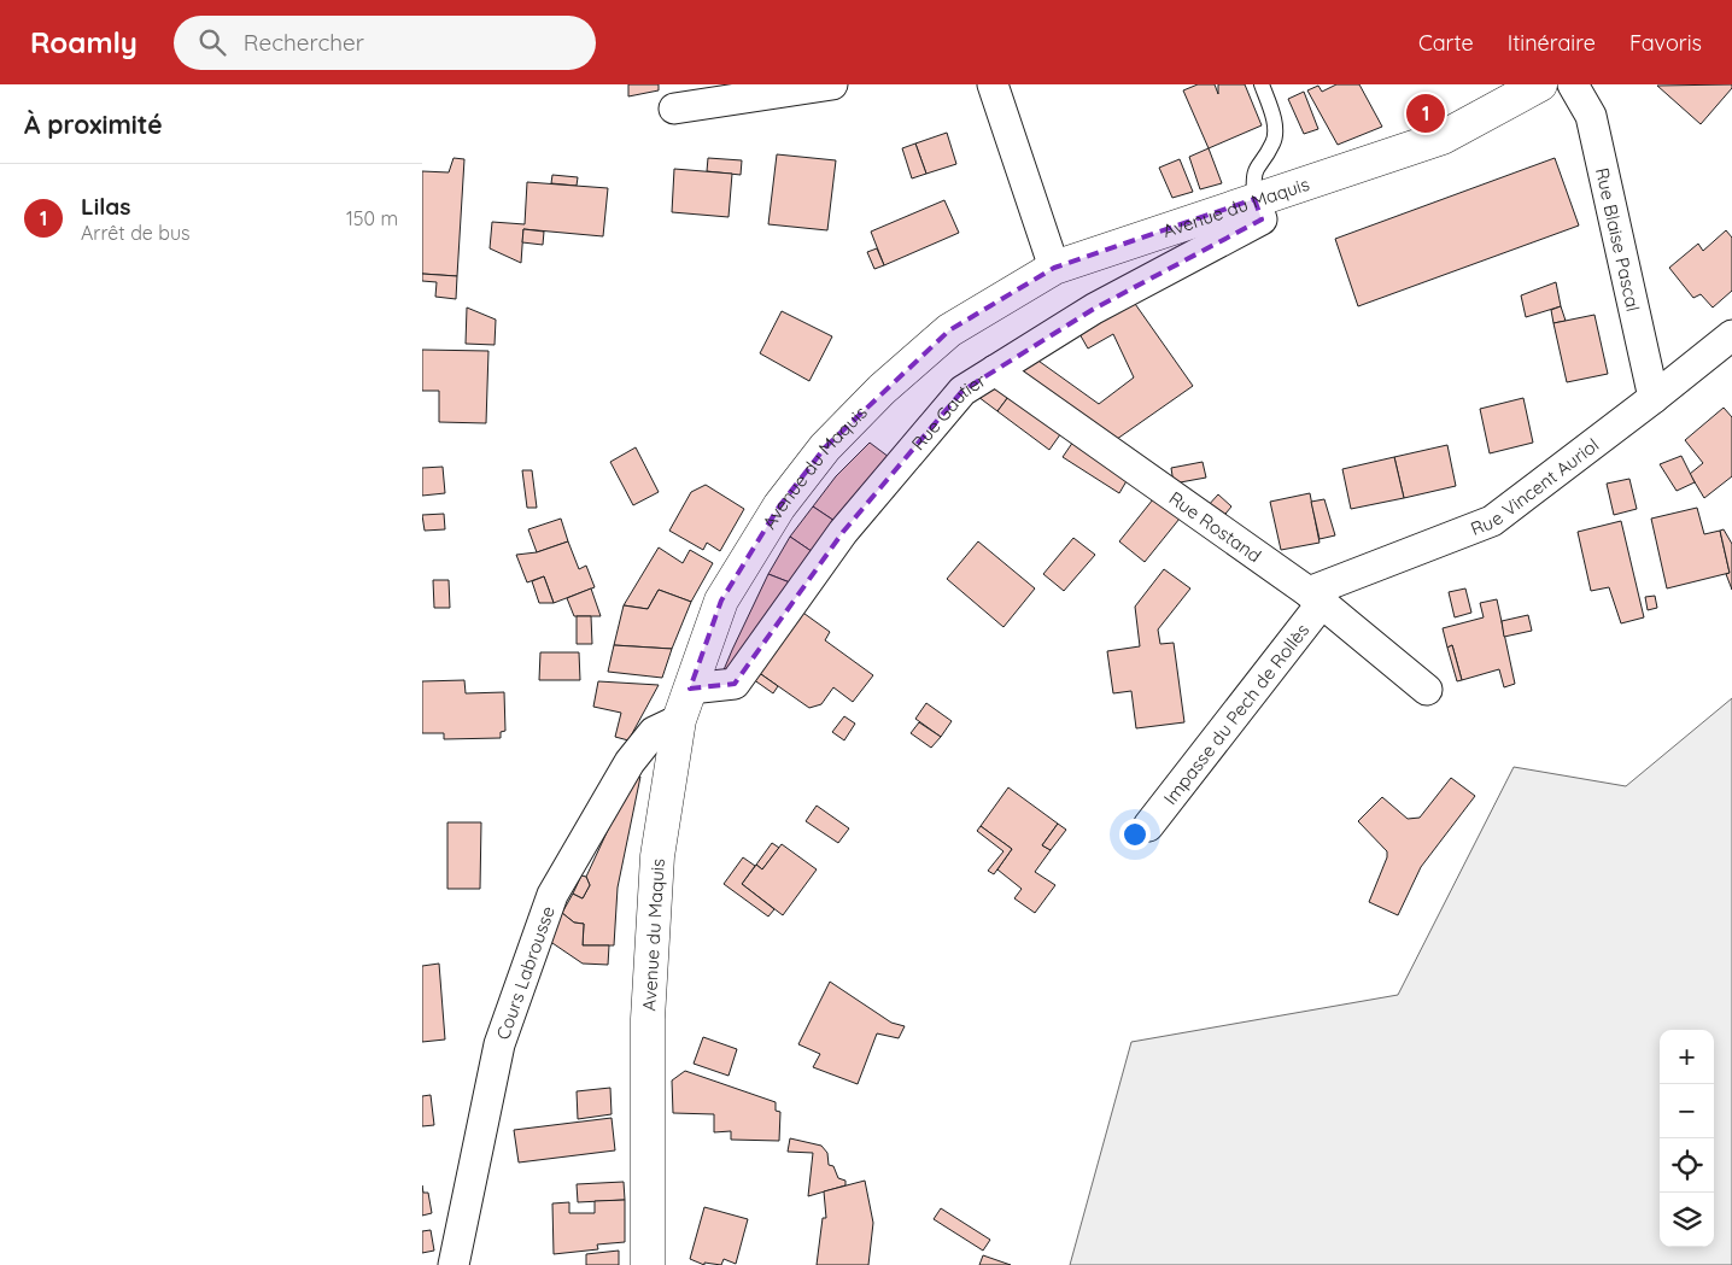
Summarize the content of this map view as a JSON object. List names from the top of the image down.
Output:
{
  "streets": {
    "main road": ["Avenue du Maquis"],
    "street": [
      "Rue Blaise Pascal",
      "Rue Gautier",
      "Rue Vincent Auriol",
      "Rue Rostand",
      "Impasse du Pech de Rollès",
      "Cours Labrousse"
    ]
  },
  "crossings": [
    ["Avenue du Maquis", "Rue Gautier"],
    ["Avenue du Maquis", "Cours Labrousse"],
    ["Rue Blaise Pascal", "Rue Vincent Auriol"],
    ["Rue Gautier", "Rue Rostand"],
    ["Rue Vincent Auriol", "Rue Rostand"],
    ["Rue Vincent Auriol", "Impasse du Pech de Rollès"],
    ["Rue Rostand", "Impasse du Pech de Rollès"]
  ],
  "page": {
    "header": "Roamly",
    "search": "Rechercher",
    "nav": ["Carte", "Itinéraire", "Favoris"],
    "heading": "À proximité",
    "pins": "1",
    "list": [
      {
        "mark": "1",
        "name": "Lilas",
        "note": "Arrêt de bus",
        "value": "150 m"
      }
    ],
    "map_buttons": ["+", "−"]
  }
}
